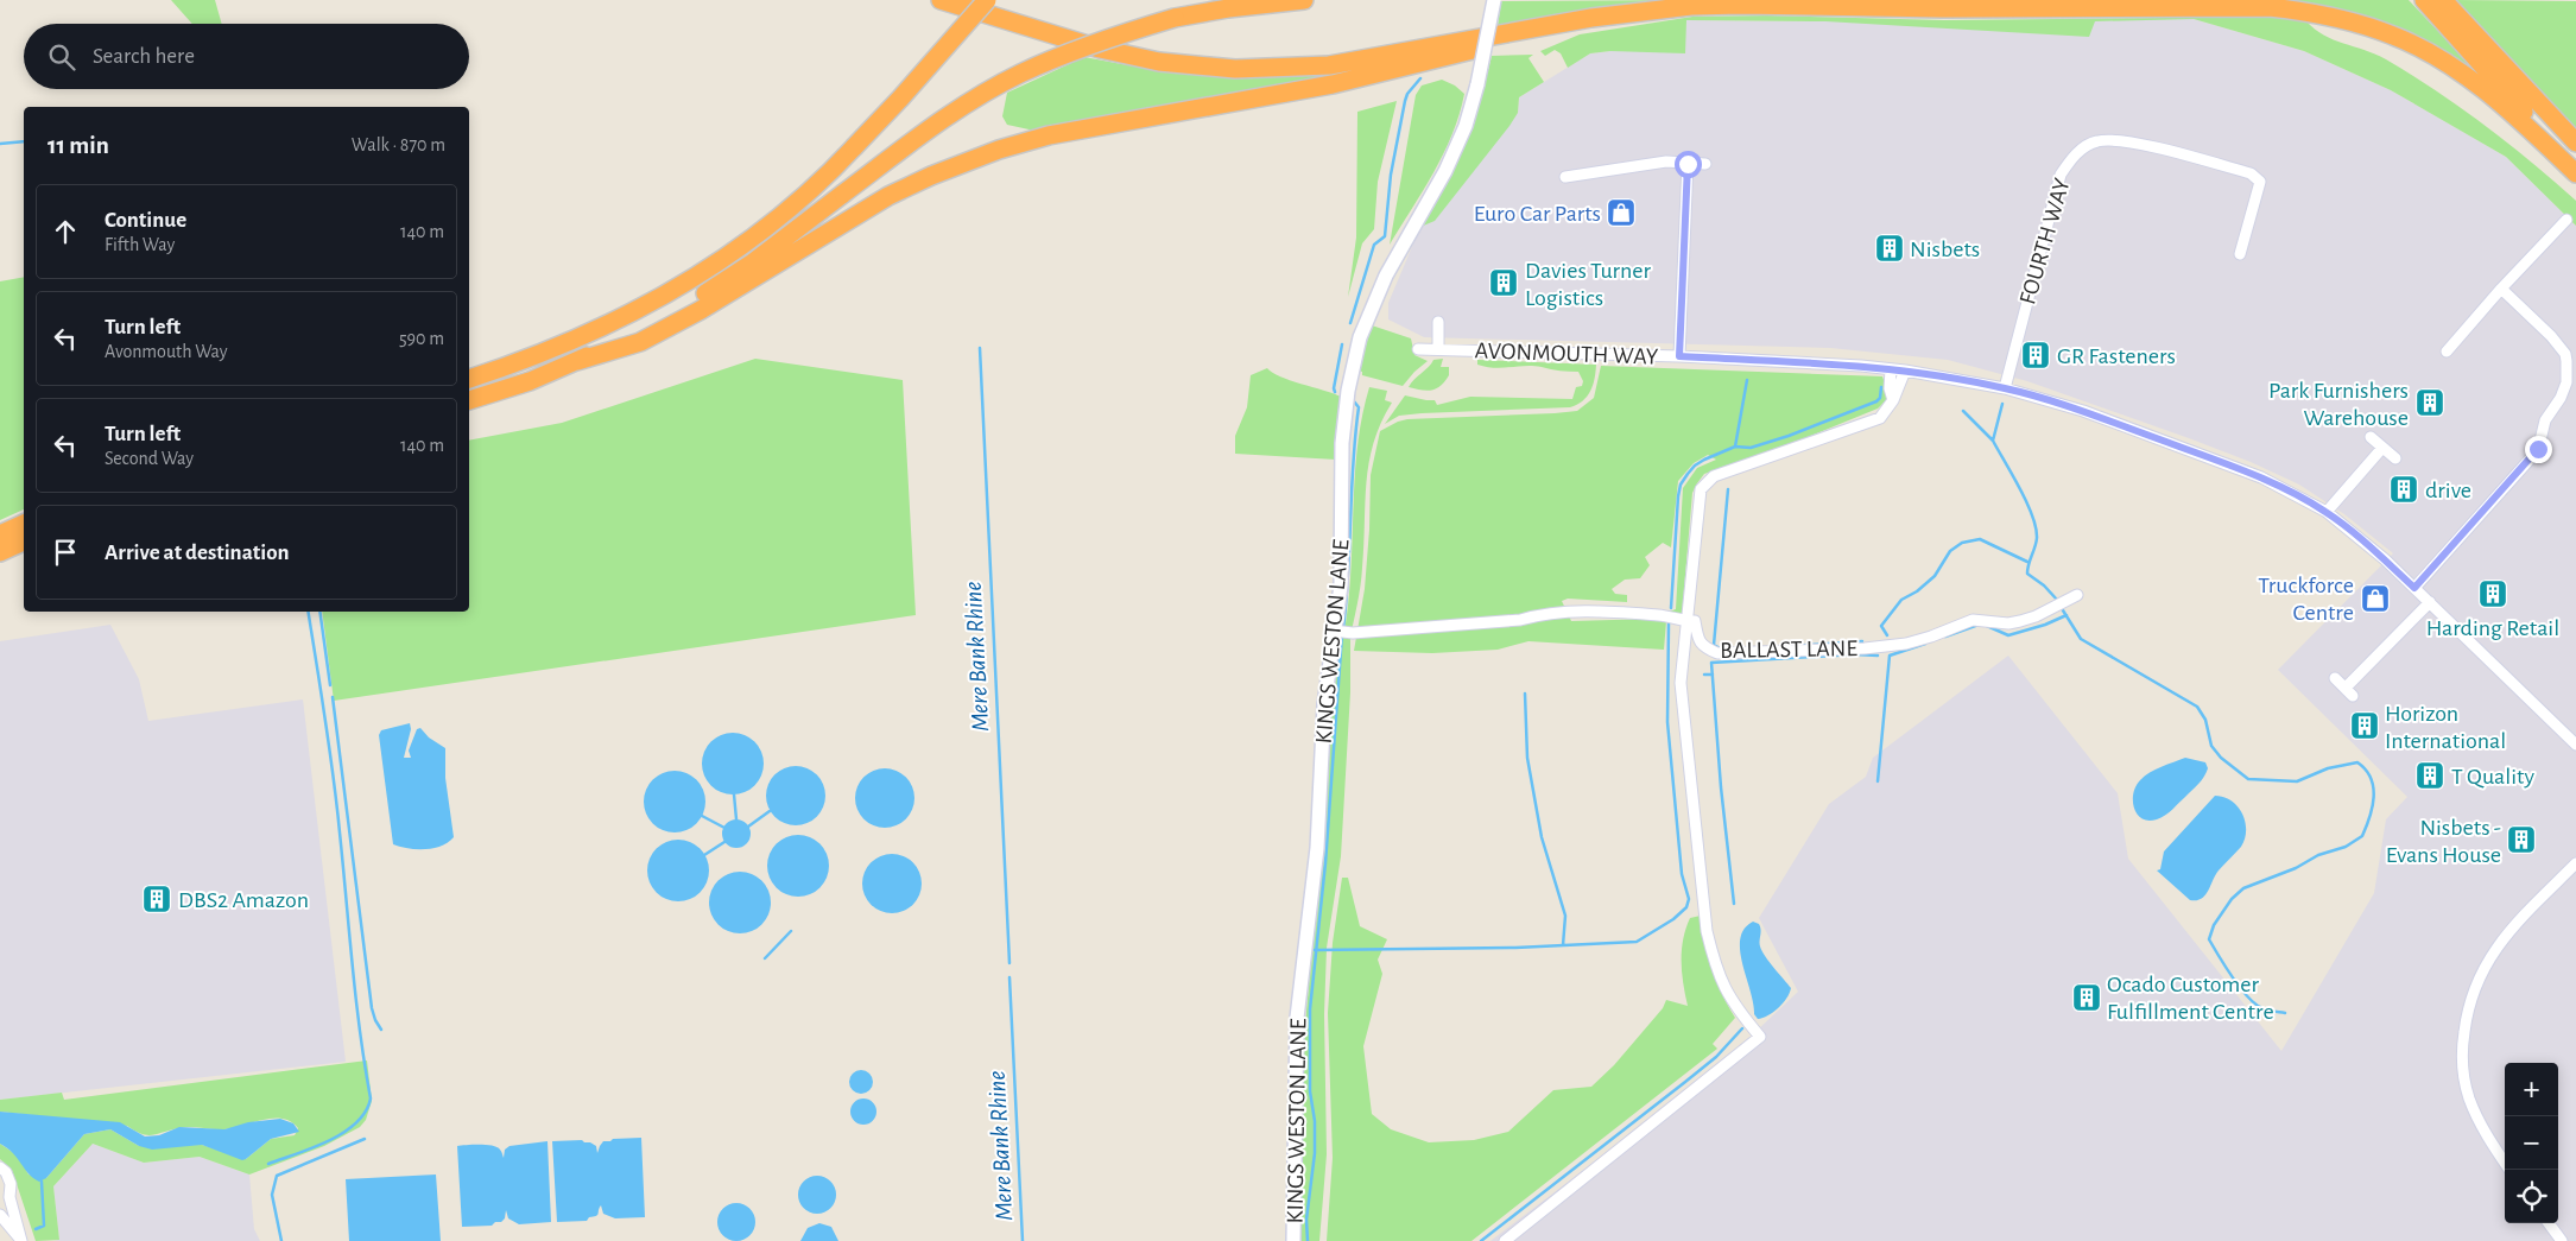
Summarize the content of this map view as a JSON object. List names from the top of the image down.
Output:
{
  "streets": {
    "street": [
      "FOURTH WAY",
      "AVONMOUTH WAY",
      "KINGS WESTON LANE",
      "BALLAST LANE"
    ]
  },
  "crossings": [
    ["FOURTH WAY", "AVONMOUTH WAY"]
  ],
  "water": ["Mere Bank Rhine"],
  "places": {
    "shop": ["Euro Car Parts", "Truckforce Centre"],
    "building": [
      "Nisbets",
      "Davies Turner Logistics",
      "GR Fasteners",
      "Park Furnishers Warehouse",
      "drive",
      "Harding Retail",
      "Horizon International",
      "T Quality",
      "Nisbets - Evans House",
      "DBS2 Amazon",
      "Ocado Customer Fulfillment Centre"
    ]
  },
  "page": {
    "search": "Search here",
    "heading": ["11 min", "Walk · 870 m"],
    "list": [
      ["Continue", "Fifth Way", "140 m"],
      ["Turn left", "Avonmouth Way", "590 m"],
      ["Turn left", "Second Way", "140 m"],
      "Arrive at destination"
    ],
    "map_buttons": ["+", "−"]
  }
}
